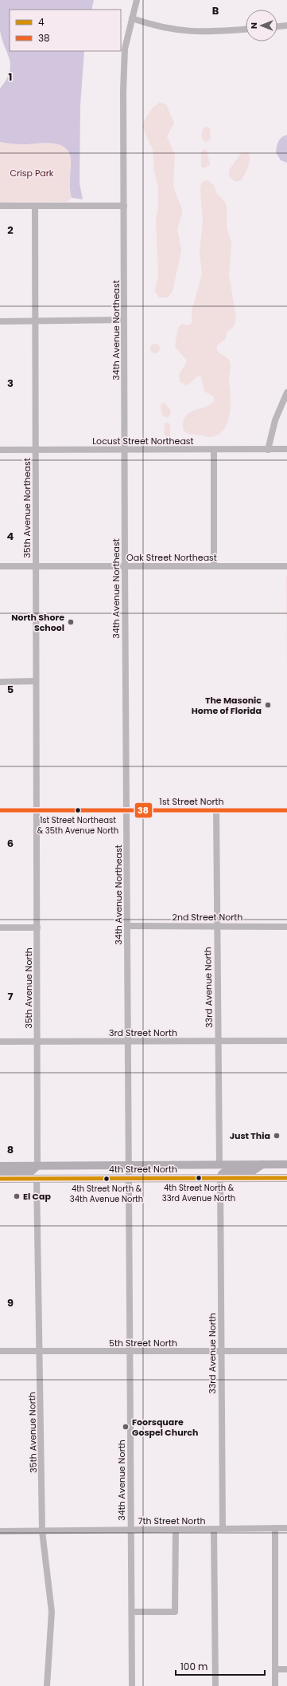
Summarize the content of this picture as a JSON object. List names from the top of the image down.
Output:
{
  "streets": {
    "main road": ["4th Street North"],
    "street": [
      "34th Avenue Northeast",
      "Locust Street Northeast",
      "35th Avenue Northeast",
      "Oak Street Northeast",
      "1st Street North",
      "2nd Street North",
      "33rd Avenue North",
      "35th Avenue North",
      "3rd Street North",
      "5th Street North",
      "34th Avenue North",
      "7th Street North"
    ]
  },
  "crossings": [
    ["34th Avenue Northeast", "Locust Street Northeast"],
    ["34th Avenue Northeast", "Oak Street Northeast"],
    ["34th Avenue Northeast", "1st Street North"],
    ["34th Avenue Northeast", "2nd Street North"],
    ["34th Avenue Northeast", "3rd Street North"],
    ["34th Avenue Northeast", "4th Street North"],
    ["34th Avenue Northeast", "34th Avenue North"],
    ["Locust Street Northeast", "35th Avenue Northeast"],
    ["35th Avenue Northeast", "Oak Street Northeast"],
    ["35th Avenue Northeast", "1st Street North"],
    ["35th Avenue Northeast", "35th Avenue North"],
    ["1st Street North", "33rd Avenue North"],
    ["1st Street North", "35th Avenue North"],
    ["2nd Street North", "33rd Avenue North"],
    ["33rd Avenue North", "3rd Street North"],
    ["33rd Avenue North", "4th Street North"],
    ["33rd Avenue North", "5th Street North"],
    ["33rd Avenue North", "7th Street North"],
    ["35th Avenue North", "3rd Street North"],
    ["35th Avenue North", "4th Street North"],
    ["35th Avenue North", "5th Street North"],
    ["35th Avenue North", "7th Street North"],
    ["4th Street North", "34th Avenue North"],
    ["5th Street North", "34th Avenue North"],
    ["34th Avenue North", "7th Street North"]
  ],
  "parks": ["Crisp Park"],
  "places": [
    "North Shore School",
    "The Masonic Home of Florida",
    "1st Street Northeast & 35th Avenue North",
    "Just Thia",
    "4th Street North & 33rd Avenue North",
    "4th Street North & 34th Avenue North",
    "El Cap",
    "Foorsquare Gospel Church"
  ],
  "lines": ["transit line 38", "transit line 4"],
  "legend": ["4", "38"],
  "scale_bar": "100 m",
  "north": "left",
  "grid": {
    "columns": ["B"],
    "rows": [
      "1",
      "2",
      "3",
      "4",
      "5",
      "6",
      "7",
      "8",
      "9"
    ]
  }
}
